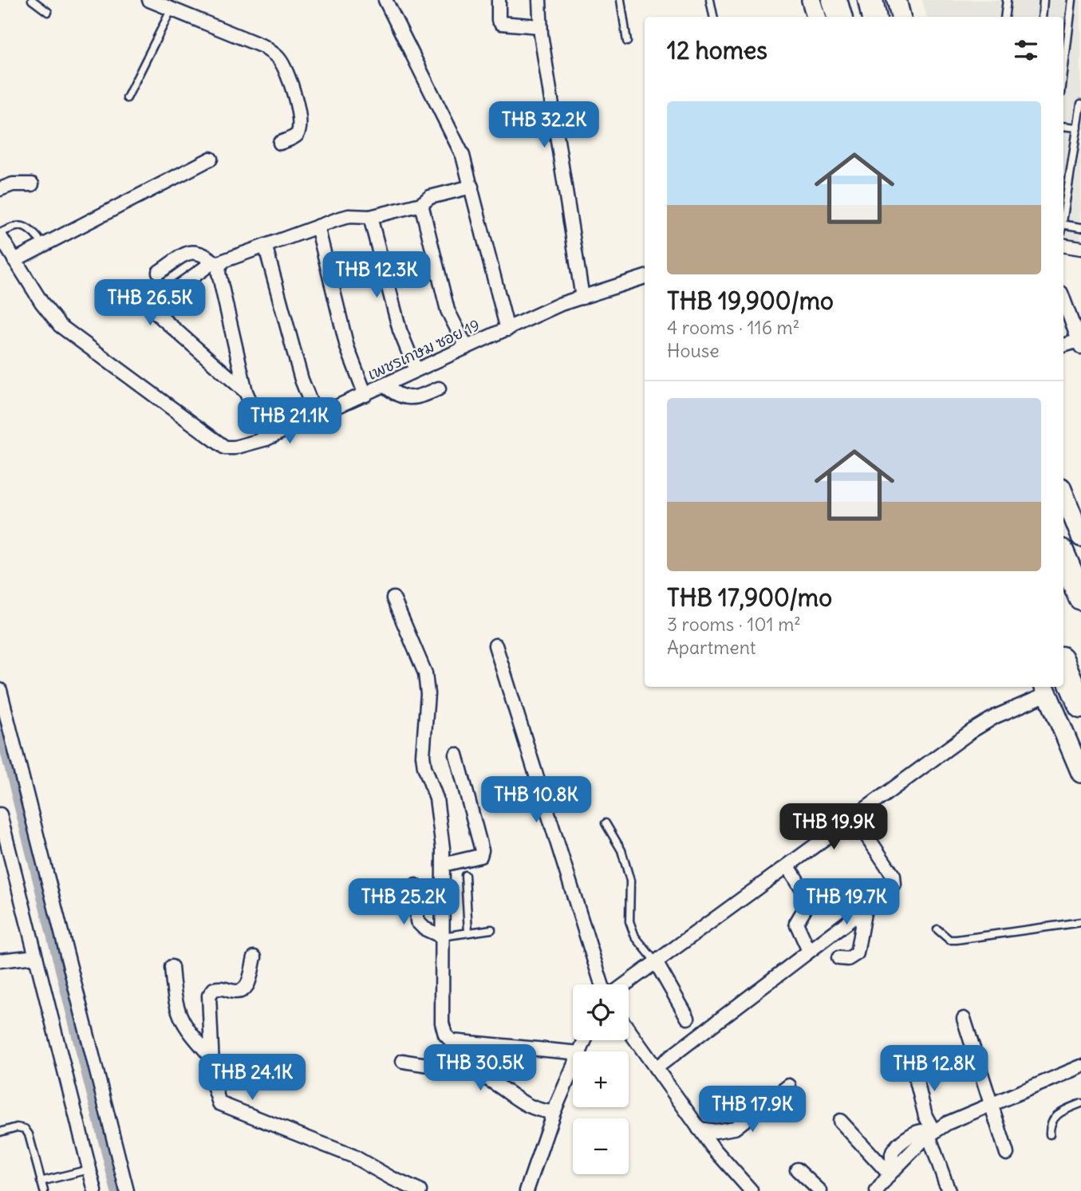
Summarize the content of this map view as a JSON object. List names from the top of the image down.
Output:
{
  "streets": {
    "street": ["เพชรเกษม ซอย 19"]
  },
  "page": {
    "heading": "12 homes",
    "list": [
      {
        "name": "THB 19,900/mo",
        "note": "4 rooms · 116 m² · House"
      },
      {
        "name": "THB 17,900/mo",
        "note": "3 rooms · 101 m² · Apartment"
      }
    ],
    "price": [
      "THB 32.2K",
      "THB 12.3K",
      "THB 26.5K",
      "THB 21.1K",
      "THB 10.8K",
      "THB 19.9K",
      "THB 25.2K",
      "THB 19.7K",
      "THB 30.5K",
      "THB 12.8K",
      "THB 24.1K",
      "THB 17.9K"
    ],
    "map_buttons": ["+", "−"]
  }
}
